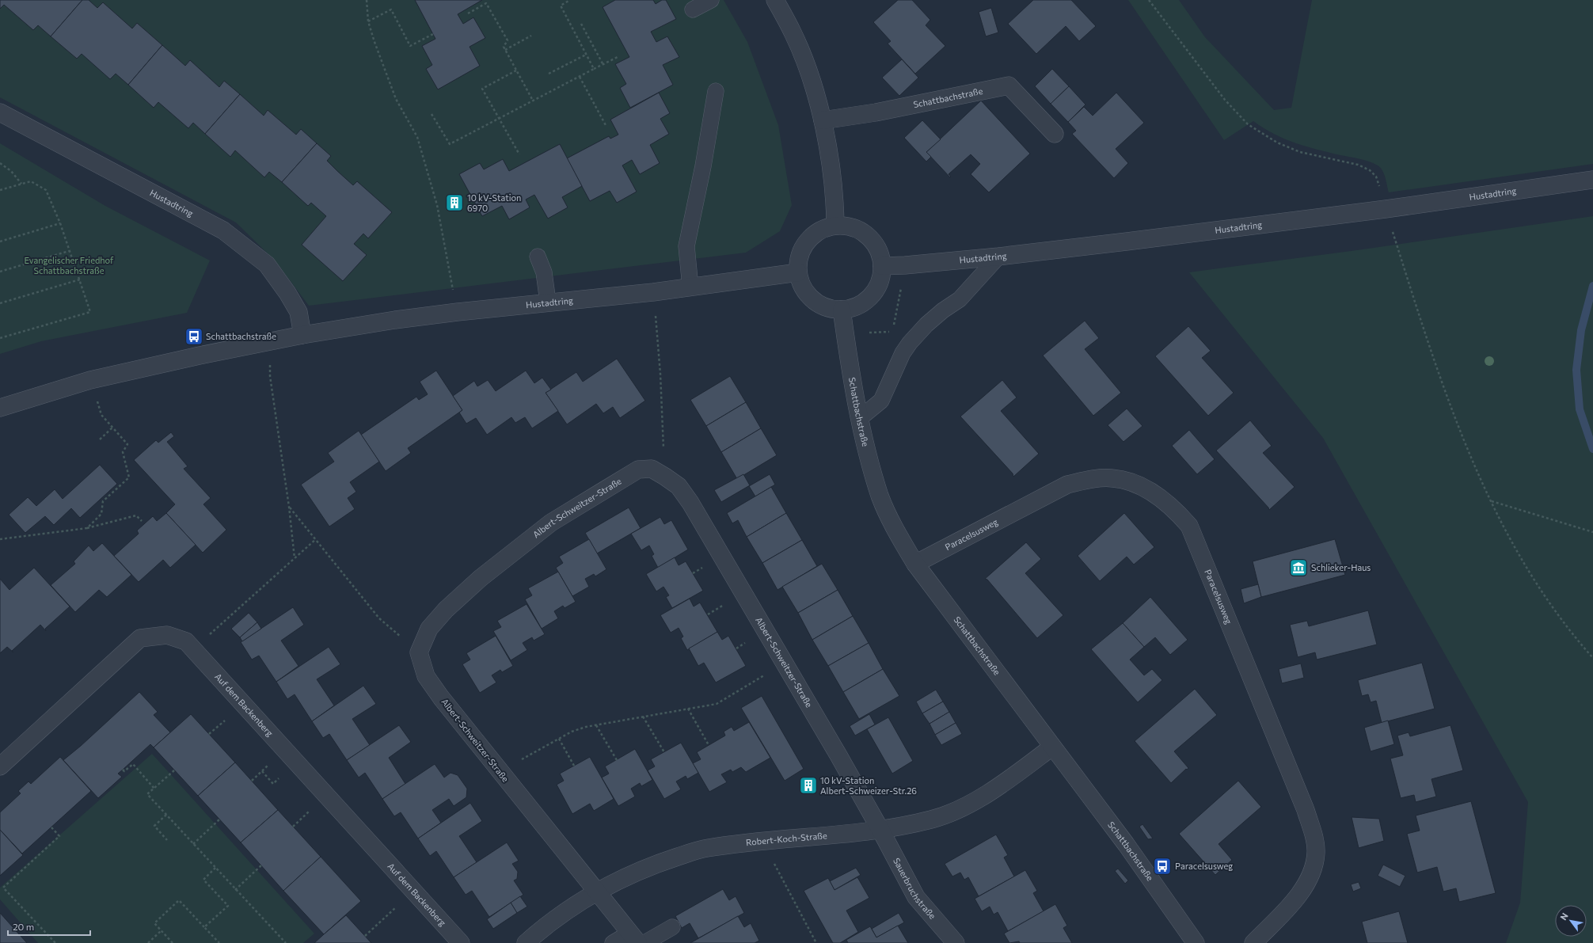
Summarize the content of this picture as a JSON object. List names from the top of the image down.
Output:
{
  "streets": {
    "street": [
      "Schattbachstraße",
      "Hustadtring",
      "Albert-Schweitzer-Straße",
      "Paracelsusweg",
      "Auf dem Backenberg",
      "Robert-Koch-Straße",
      "Sauerbruchstraße"
    ]
  },
  "crossings": [
    ["Schattbachstraße", "Hustadtring"],
    ["Schattbachstraße", "Paracelsusweg"],
    ["Schattbachstraße", "Robert-Koch-Straße"],
    ["Albert-Schweitzer-Straße", "Robert-Koch-Straße"],
    ["Albert-Schweitzer-Straße", "Sauerbruchstraße"],
    ["Robert-Koch-Straße", "Sauerbruchstraße"]
  ],
  "parks": ["Evangelischer Friedhof Schattbachstraße"],
  "places": {
    "building": ["10 kV-Station 6970", "10 kV-Station Albert-Schweizer-Str.26"],
    "bus stop": ["Schattbachstraße", "Paracelsusweg"],
    "museum": ["Schlieker-Haus"]
  },
  "scale_bar": "20 m",
  "north": "top left"
}
